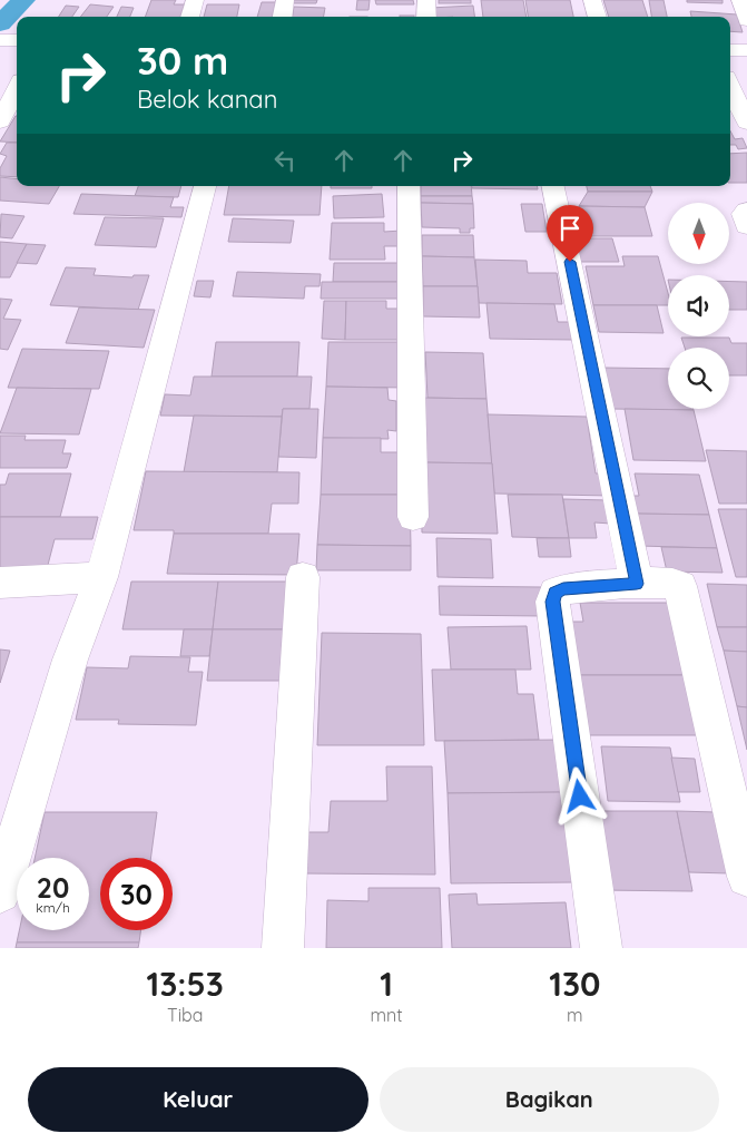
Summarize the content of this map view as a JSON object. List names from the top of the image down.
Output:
{
  "north": "bottom",
  "page": {
    "turn": ["30 m", "Belok kanan"],
    "speed": "20 km/h",
    "limit": "30",
    "eta": [
      "13:53",
      "Tiba",
      "1",
      "mnt",
      "130",
      "m"
    ],
    "buttons": ["Keluar", "Bagikan"]
  }
}
